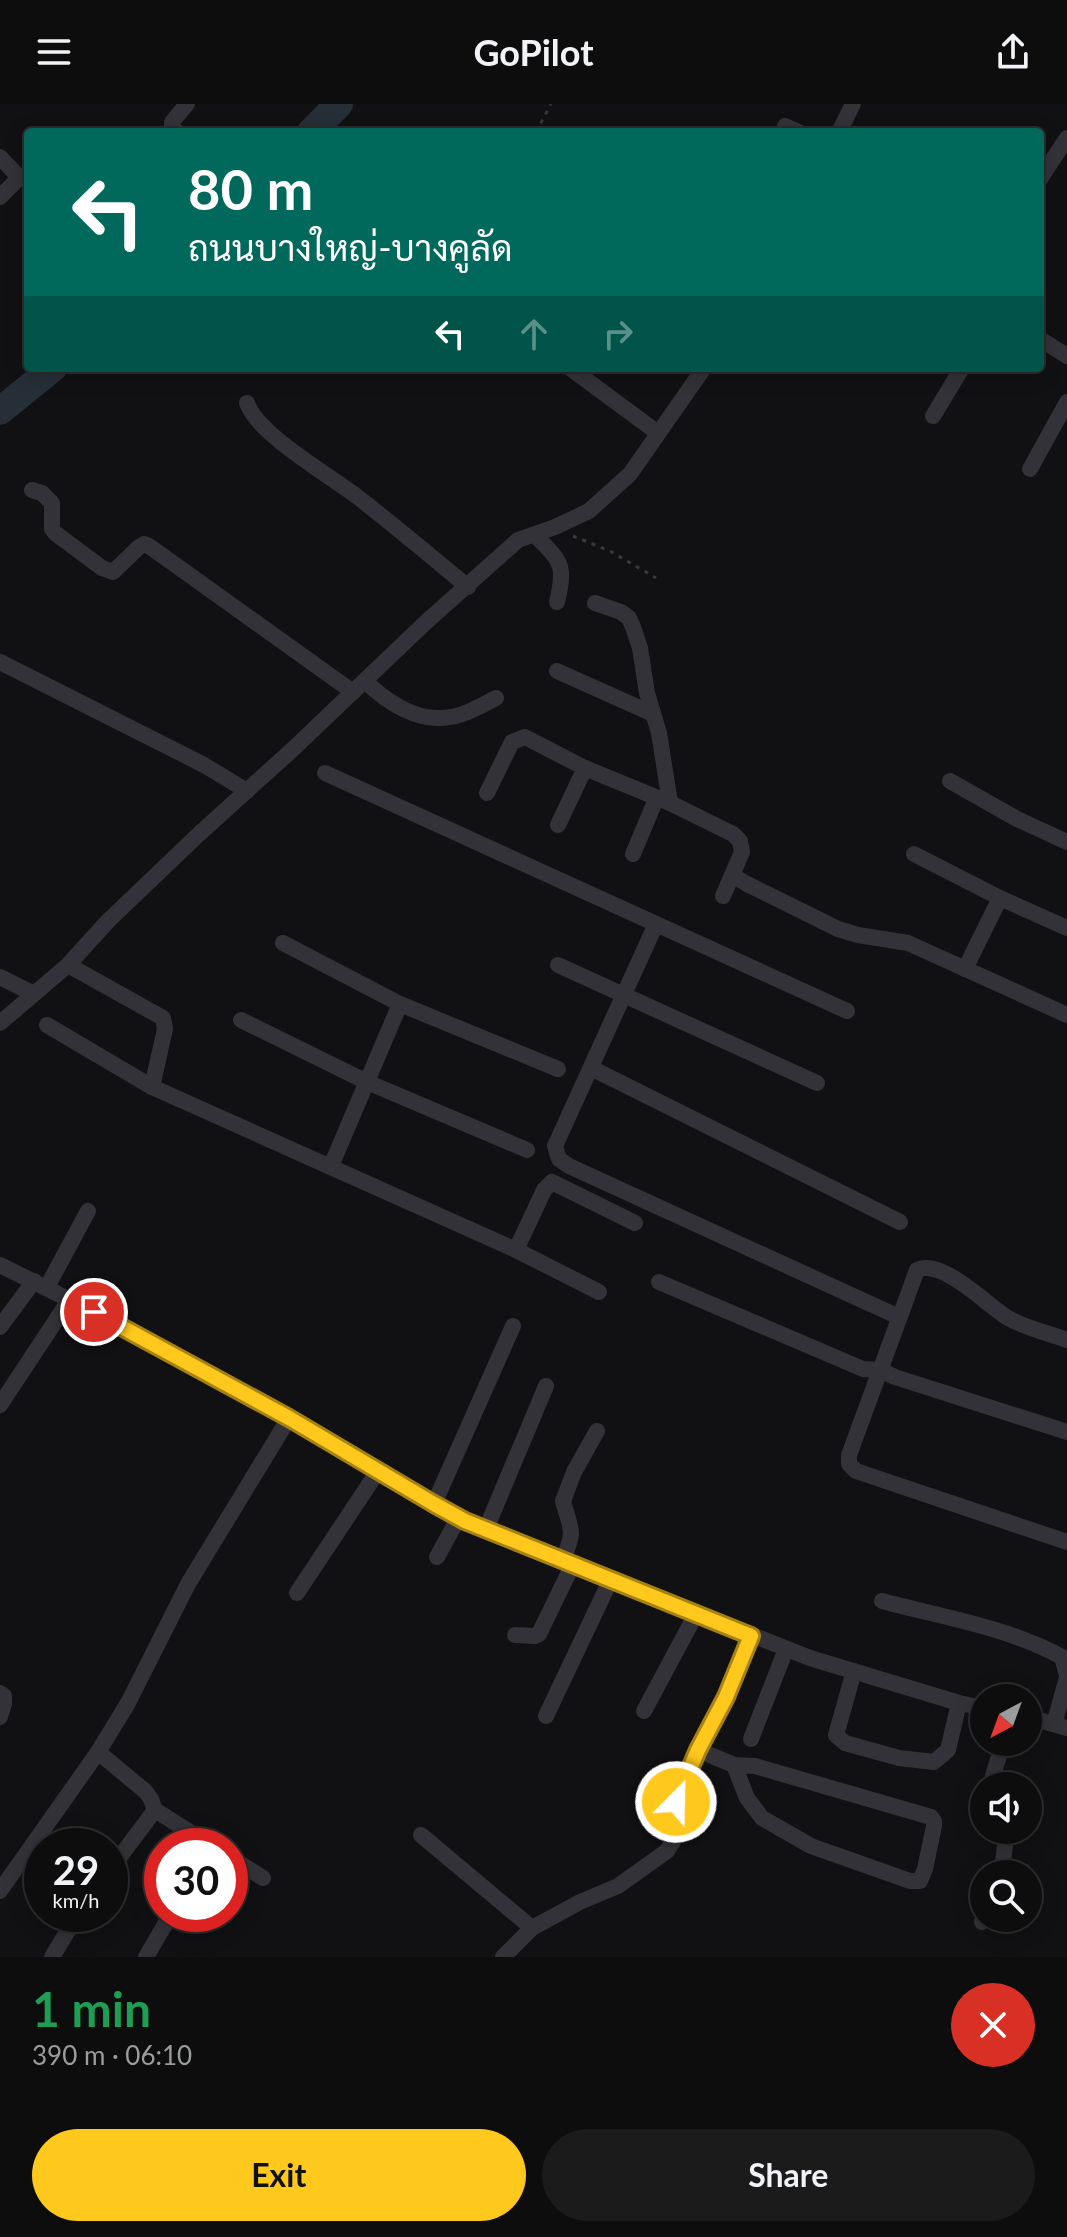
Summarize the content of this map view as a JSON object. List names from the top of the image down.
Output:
{
  "north": "bottom left",
  "page": {
    "header": "GoPilot",
    "turn": ["80 m", "ถนนบางใหญ่-บางคูลัด"],
    "speed": "29 km/h",
    "limit": "30",
    "heading": ["1 min", "390 m · 06:10"],
    "buttons": ["Exit", "Share"]
  }
}
